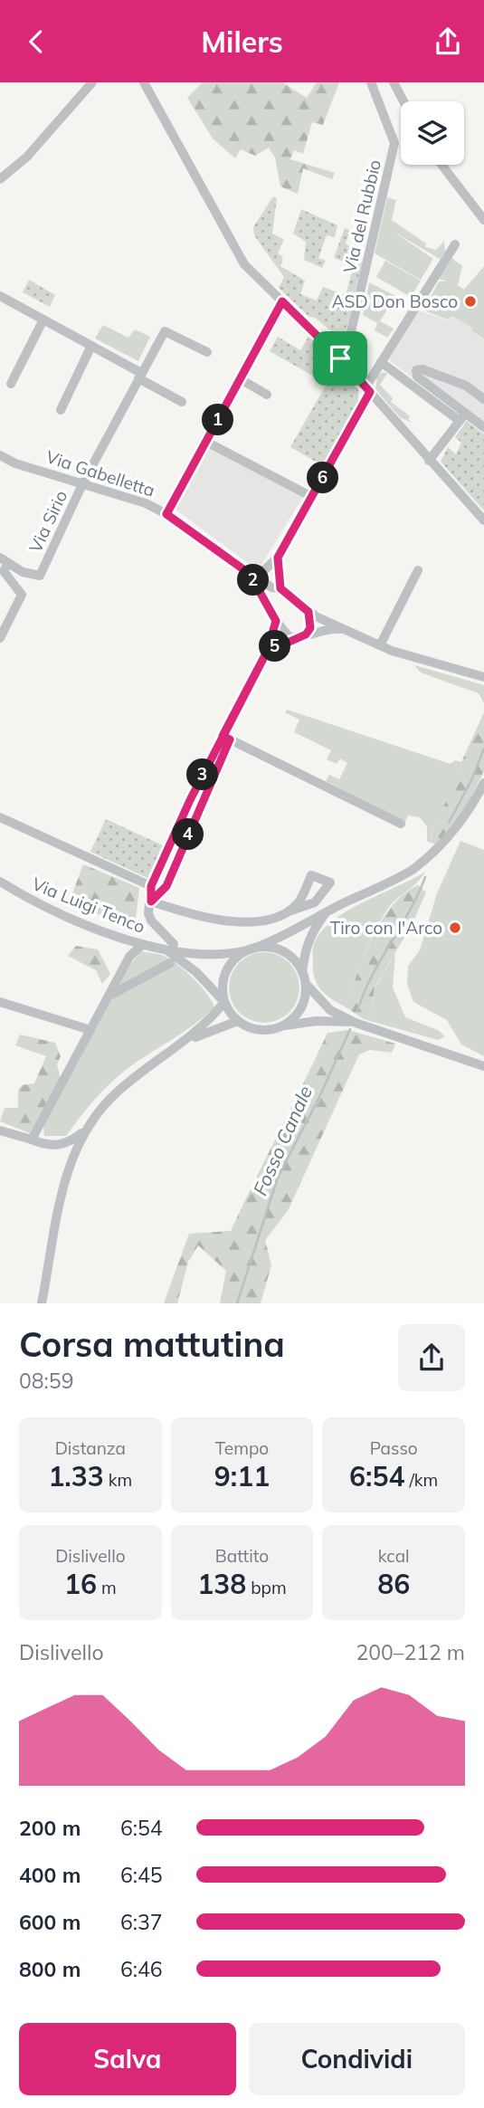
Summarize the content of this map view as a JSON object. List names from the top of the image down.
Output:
{
  "streets": {
    "street": [
      "Via del Rubbio",
      "Via Gabelletta",
      "Via Sirio",
      "Via Luigi Tenco"
    ]
  },
  "crossings": [
    ["Via Gabelletta", "Via Sirio"]
  ],
  "water": ["Fosso Canale"],
  "places": ["ASD Don Bosco", "Tiro con l'Arco"],
  "page": {
    "header": "Milers",
    "pins": [
      "1",
      "6",
      "2",
      "5",
      "3",
      "4"
    ],
    "heading": ["Corsa mattutina", "08:59"],
    "stats": [
      ["Distanza", "1.33 km"],
      ["Tempo", "9:11"],
      ["Passo", "6:54 /km"],
      ["Dislivello", "16 m"],
      ["Battito", "138 bpm"],
      ["kcal", "86"]
    ],
    "chart": ["Dislivello", "200–212 m"],
    "list": [
      {
        "name": "200 m",
        "note": "6:54"
      },
      {
        "name": "400 m",
        "note": "6:45"
      },
      {
        "name": "600 m",
        "note": "6:37"
      },
      {
        "name": "800 m",
        "note": "6:46"
      }
    ],
    "buttons": ["Salva", "Condividi"]
  }
}
